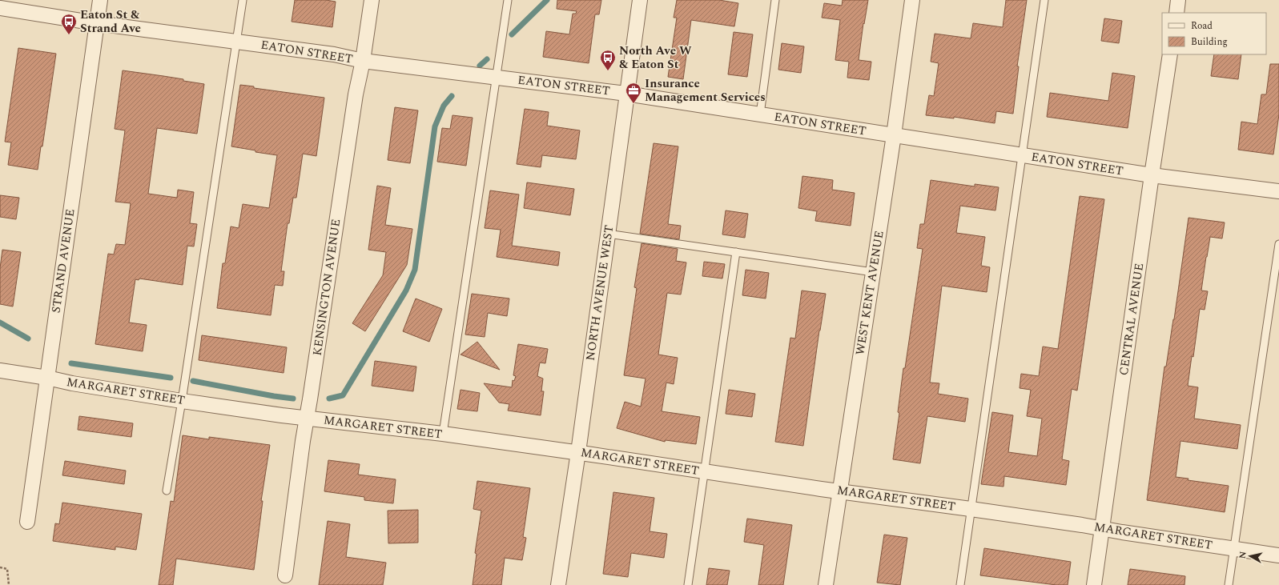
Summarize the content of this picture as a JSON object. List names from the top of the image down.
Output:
{
  "streets": {
    "street": [
      "EATON STREET",
      "STRAND AVENUE",
      "KENSINGTON AVENUE",
      "NORTH AVENUE WEST",
      "WEST KENT AVENUE",
      "CENTRAL AVENUE",
      "MARGARET STREET"
    ]
  },
  "crossings": [
    ["EATON STREET", "STRAND AVENUE"],
    ["EATON STREET", "KENSINGTON AVENUE"],
    ["EATON STREET", "NORTH AVENUE WEST"],
    ["EATON STREET", "WEST KENT AVENUE"],
    ["EATON STREET", "CENTRAL AVENUE"],
    ["STRAND AVENUE", "MARGARET STREET"],
    ["KENSINGTON AVENUE", "MARGARET STREET"],
    ["NORTH AVENUE WEST", "MARGARET STREET"],
    ["WEST KENT AVENUE", "MARGARET STREET"],
    ["CENTRAL AVENUE", "MARGARET STREET"]
  ],
  "places": {
    "bus stop": ["Eaton St & Strand Ave", "North Ave W & Eaton St"],
    "office": ["Insurance Management Services"]
  },
  "legend": ["Road", "Building"],
  "north": "left"
}
